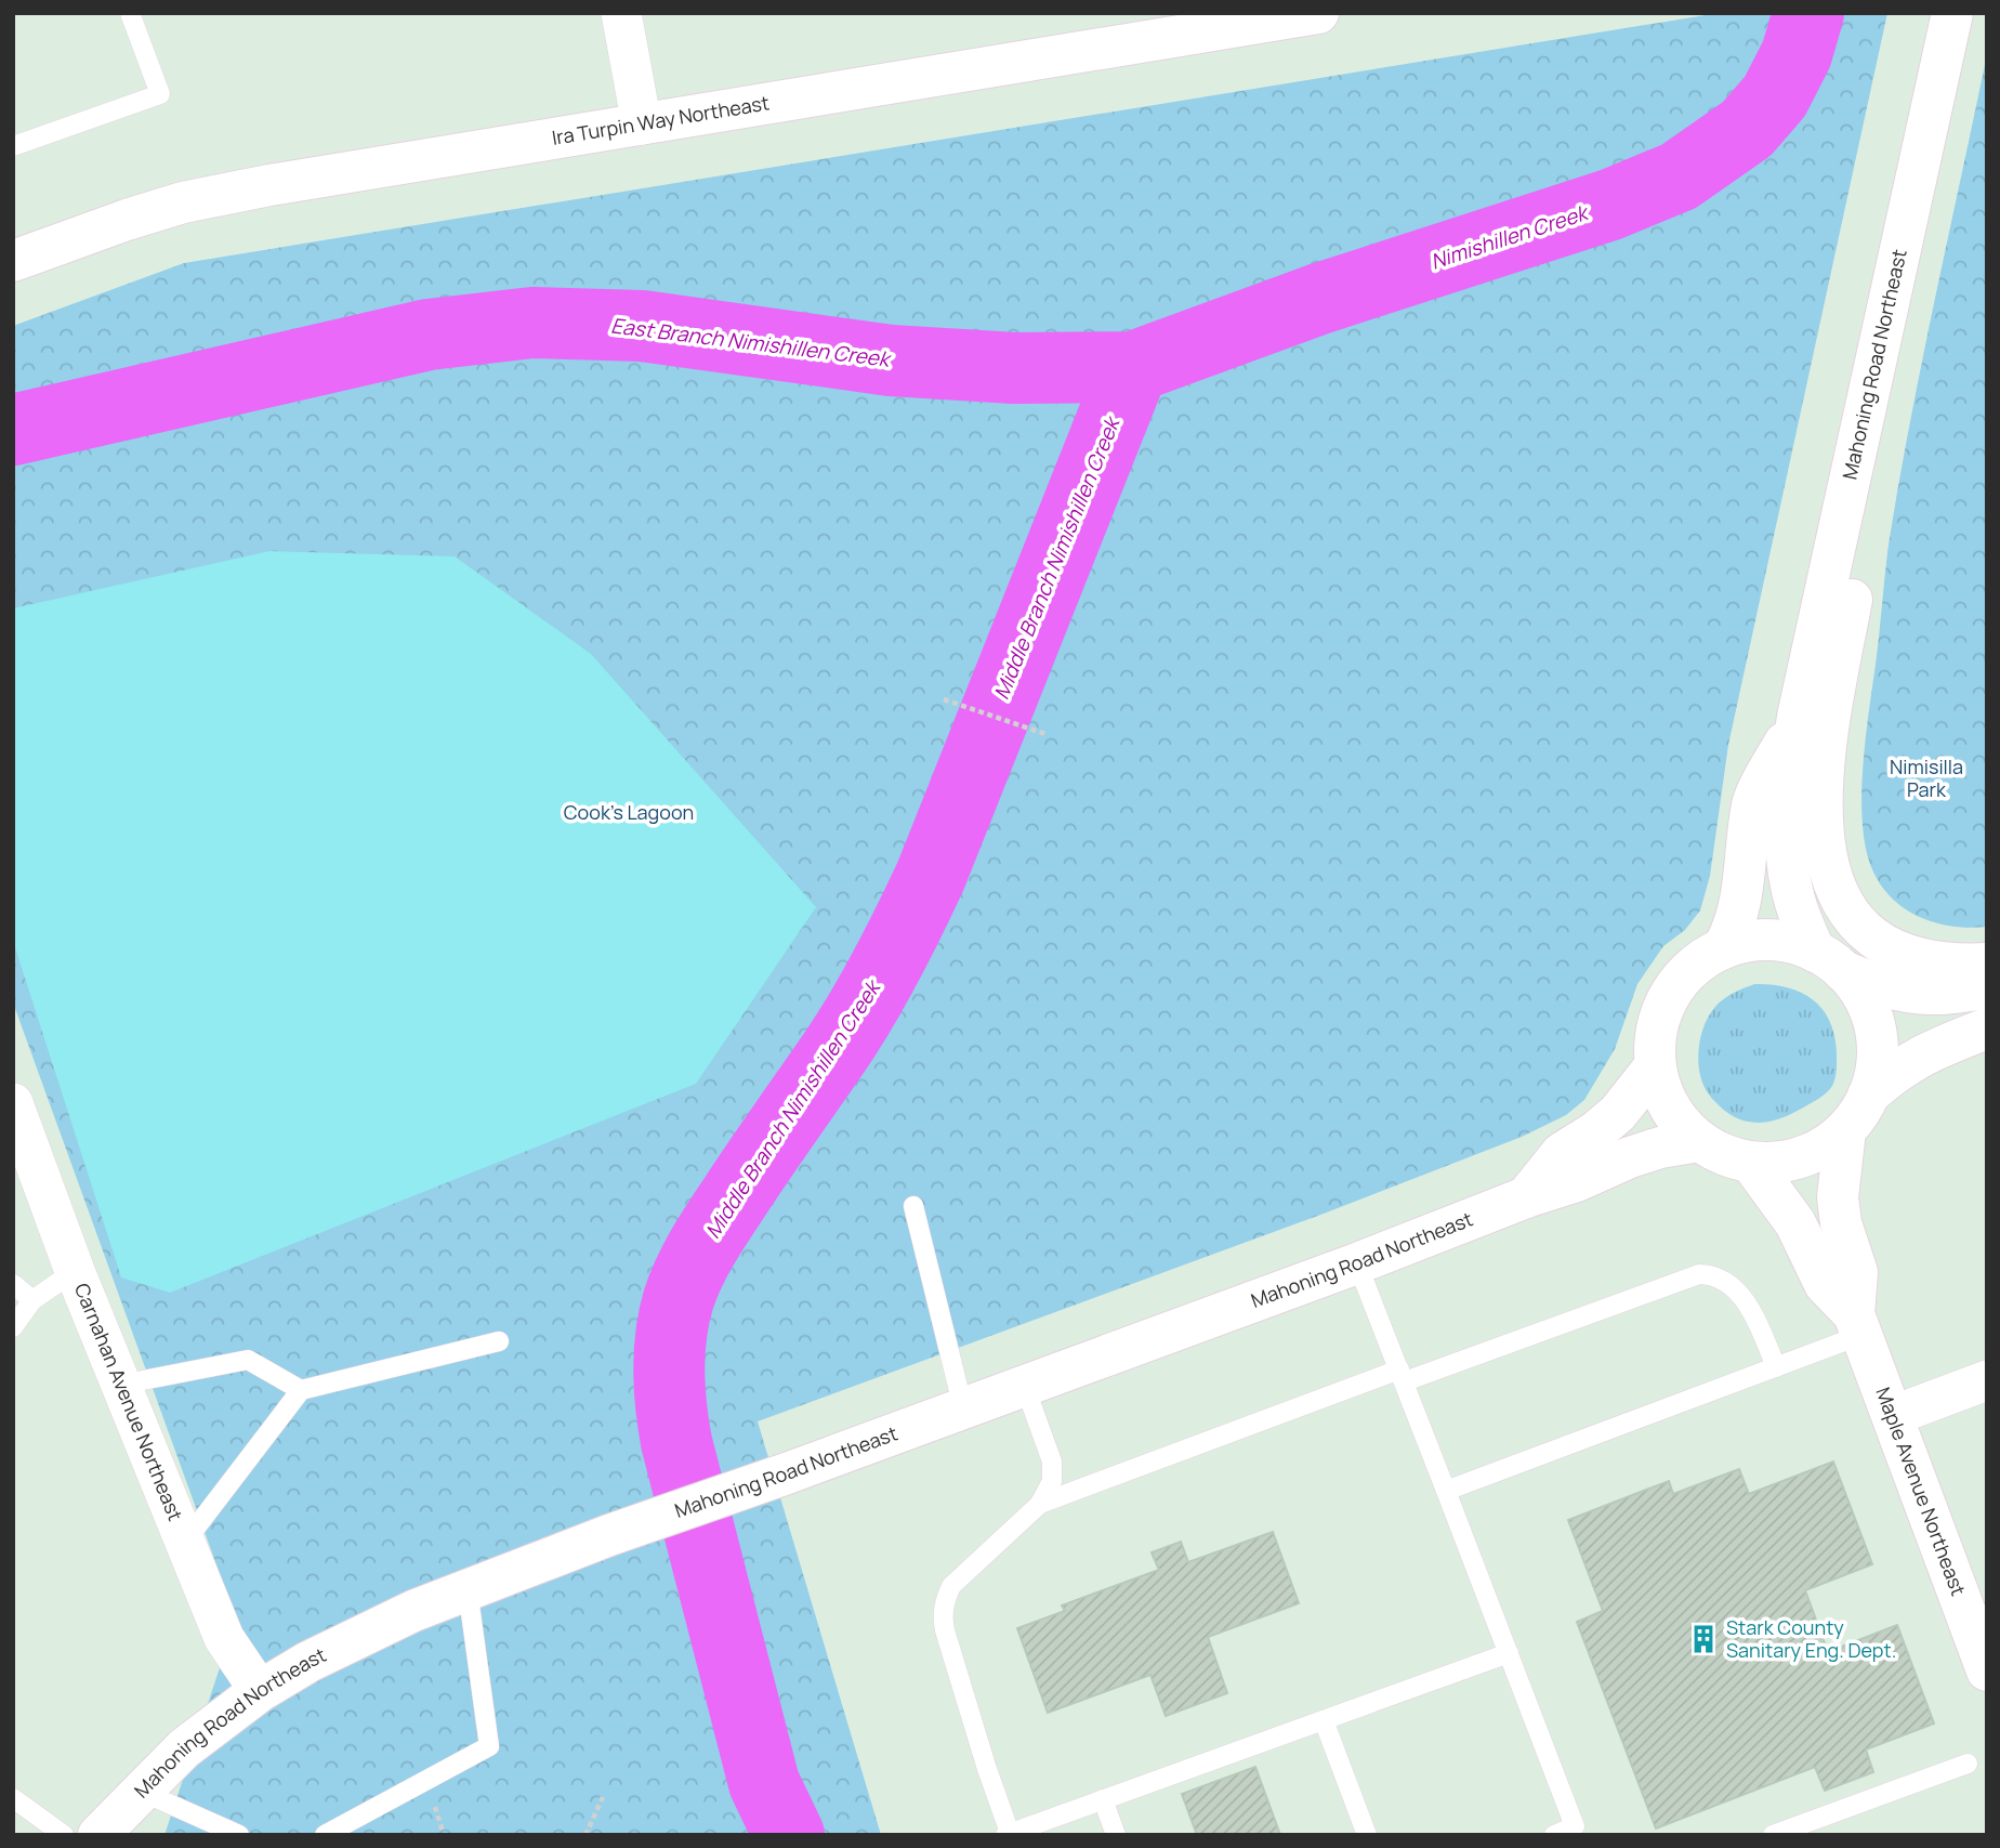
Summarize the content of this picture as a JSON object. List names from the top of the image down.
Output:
{
  "streets": {
    "main road": ["Ira Turpin Way Northeast", "Mahoning Road Northeast", "Maple Avenue Northeast"],
    "street": ["Carnahan Avenue Northeast"]
  },
  "crossings": [
    ["Mahoning Road Northeast", "Carnahan Avenue Northeast"],
    ["Mahoning Road Northeast", "Maple Avenue Northeast"]
  ],
  "water": ["Nimishillen Creek", "East Branch Nimishillen Creek", "Middle Branch Nimishillen Creek"],
  "parks": ["Nimisilla Park", "Cook's Lagoon"],
  "places": {
    "building": ["Stark County Sanitary Eng. Dept."]
  }
}
